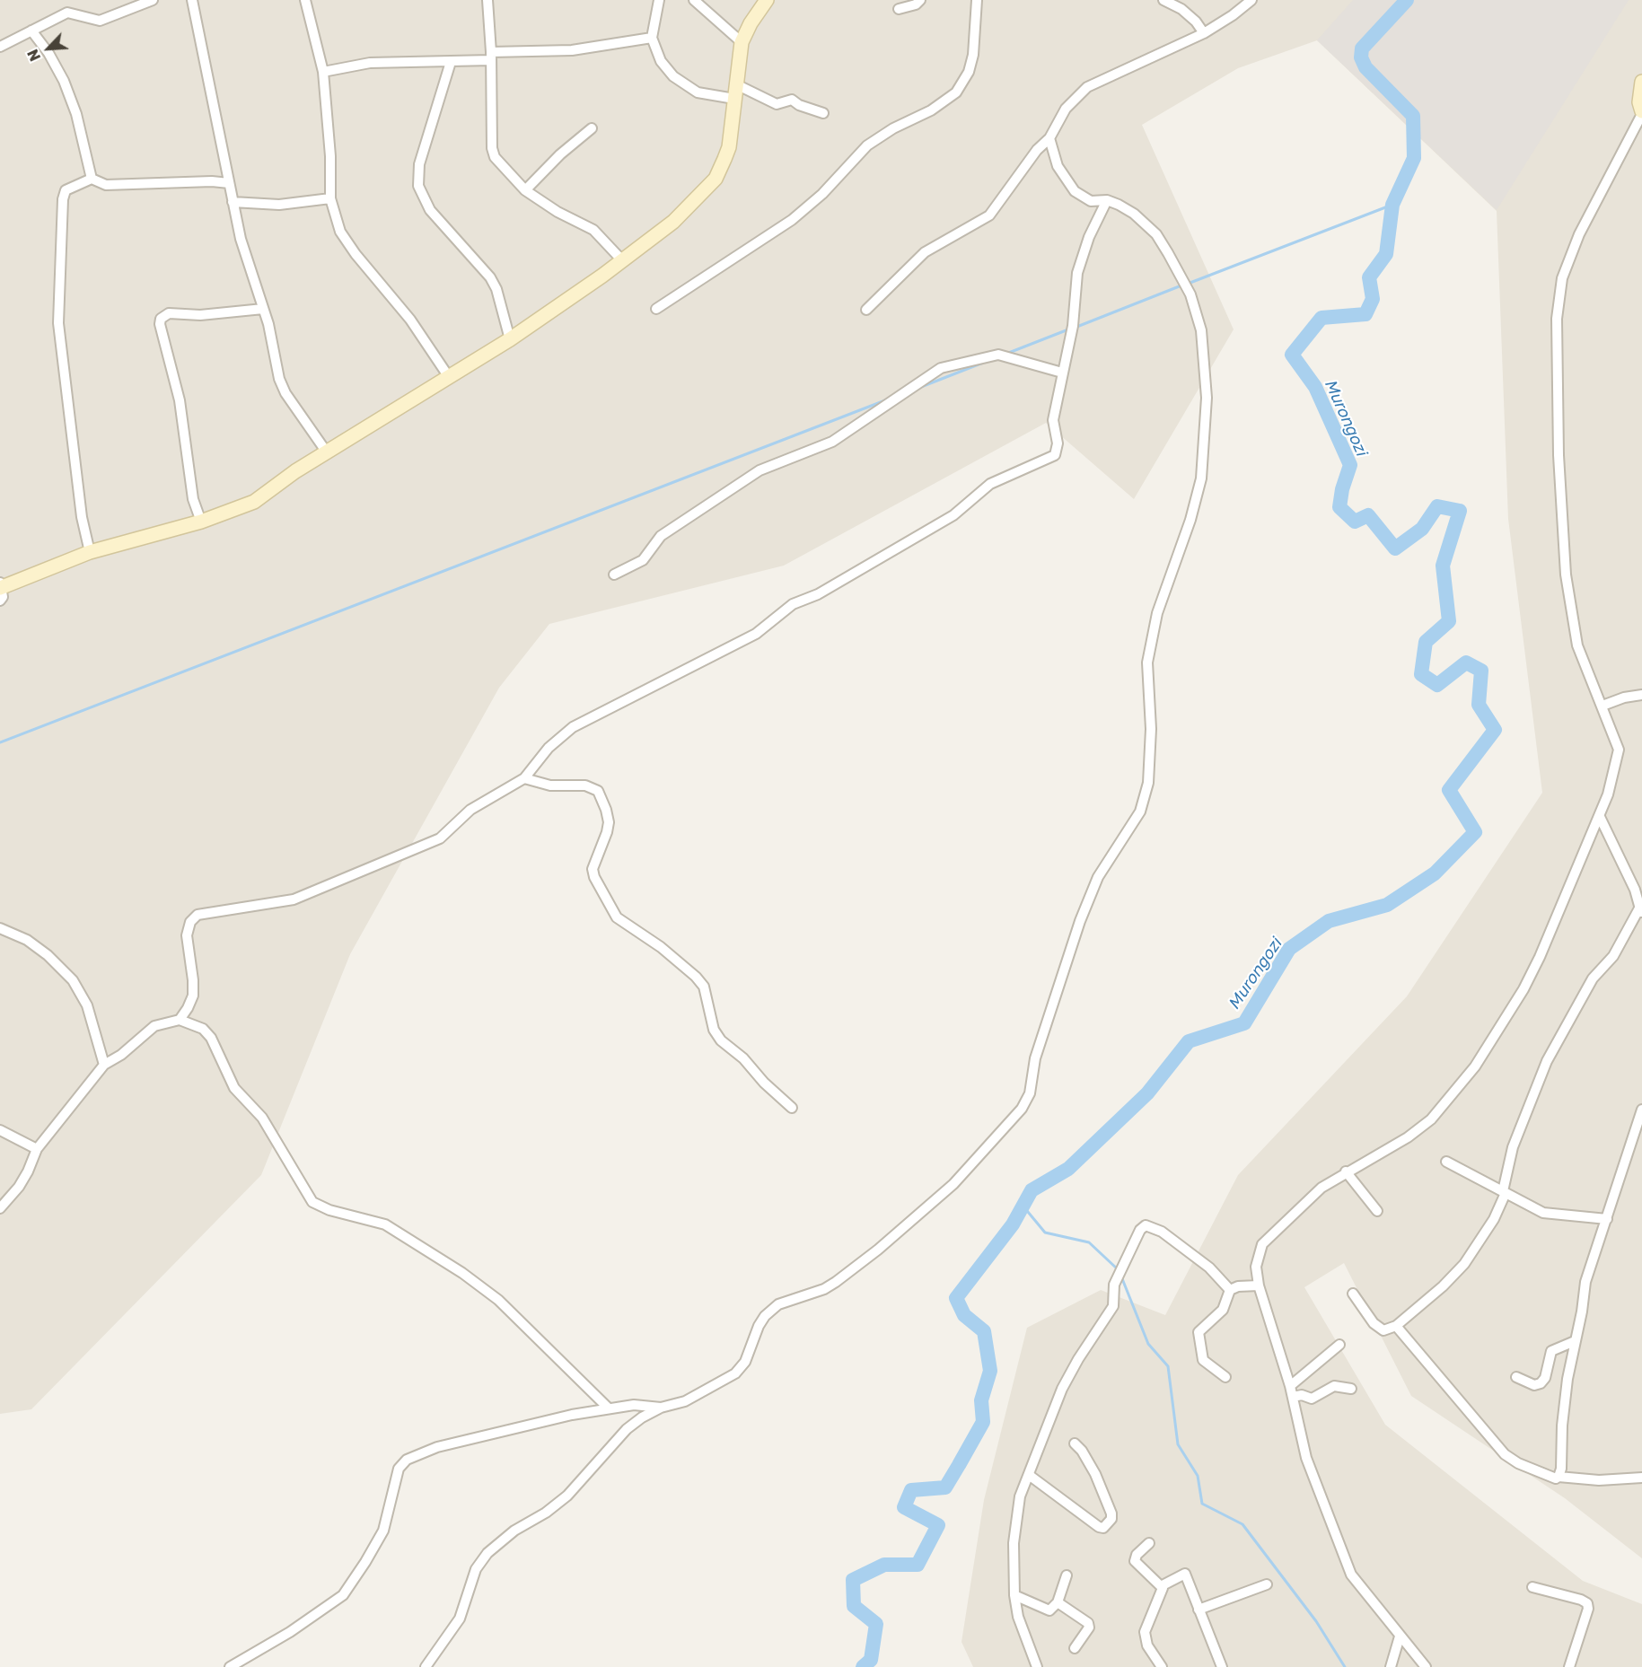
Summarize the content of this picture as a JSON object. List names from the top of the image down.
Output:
{
  "water": ["Murongozi"],
  "north": "bottom left"
}
